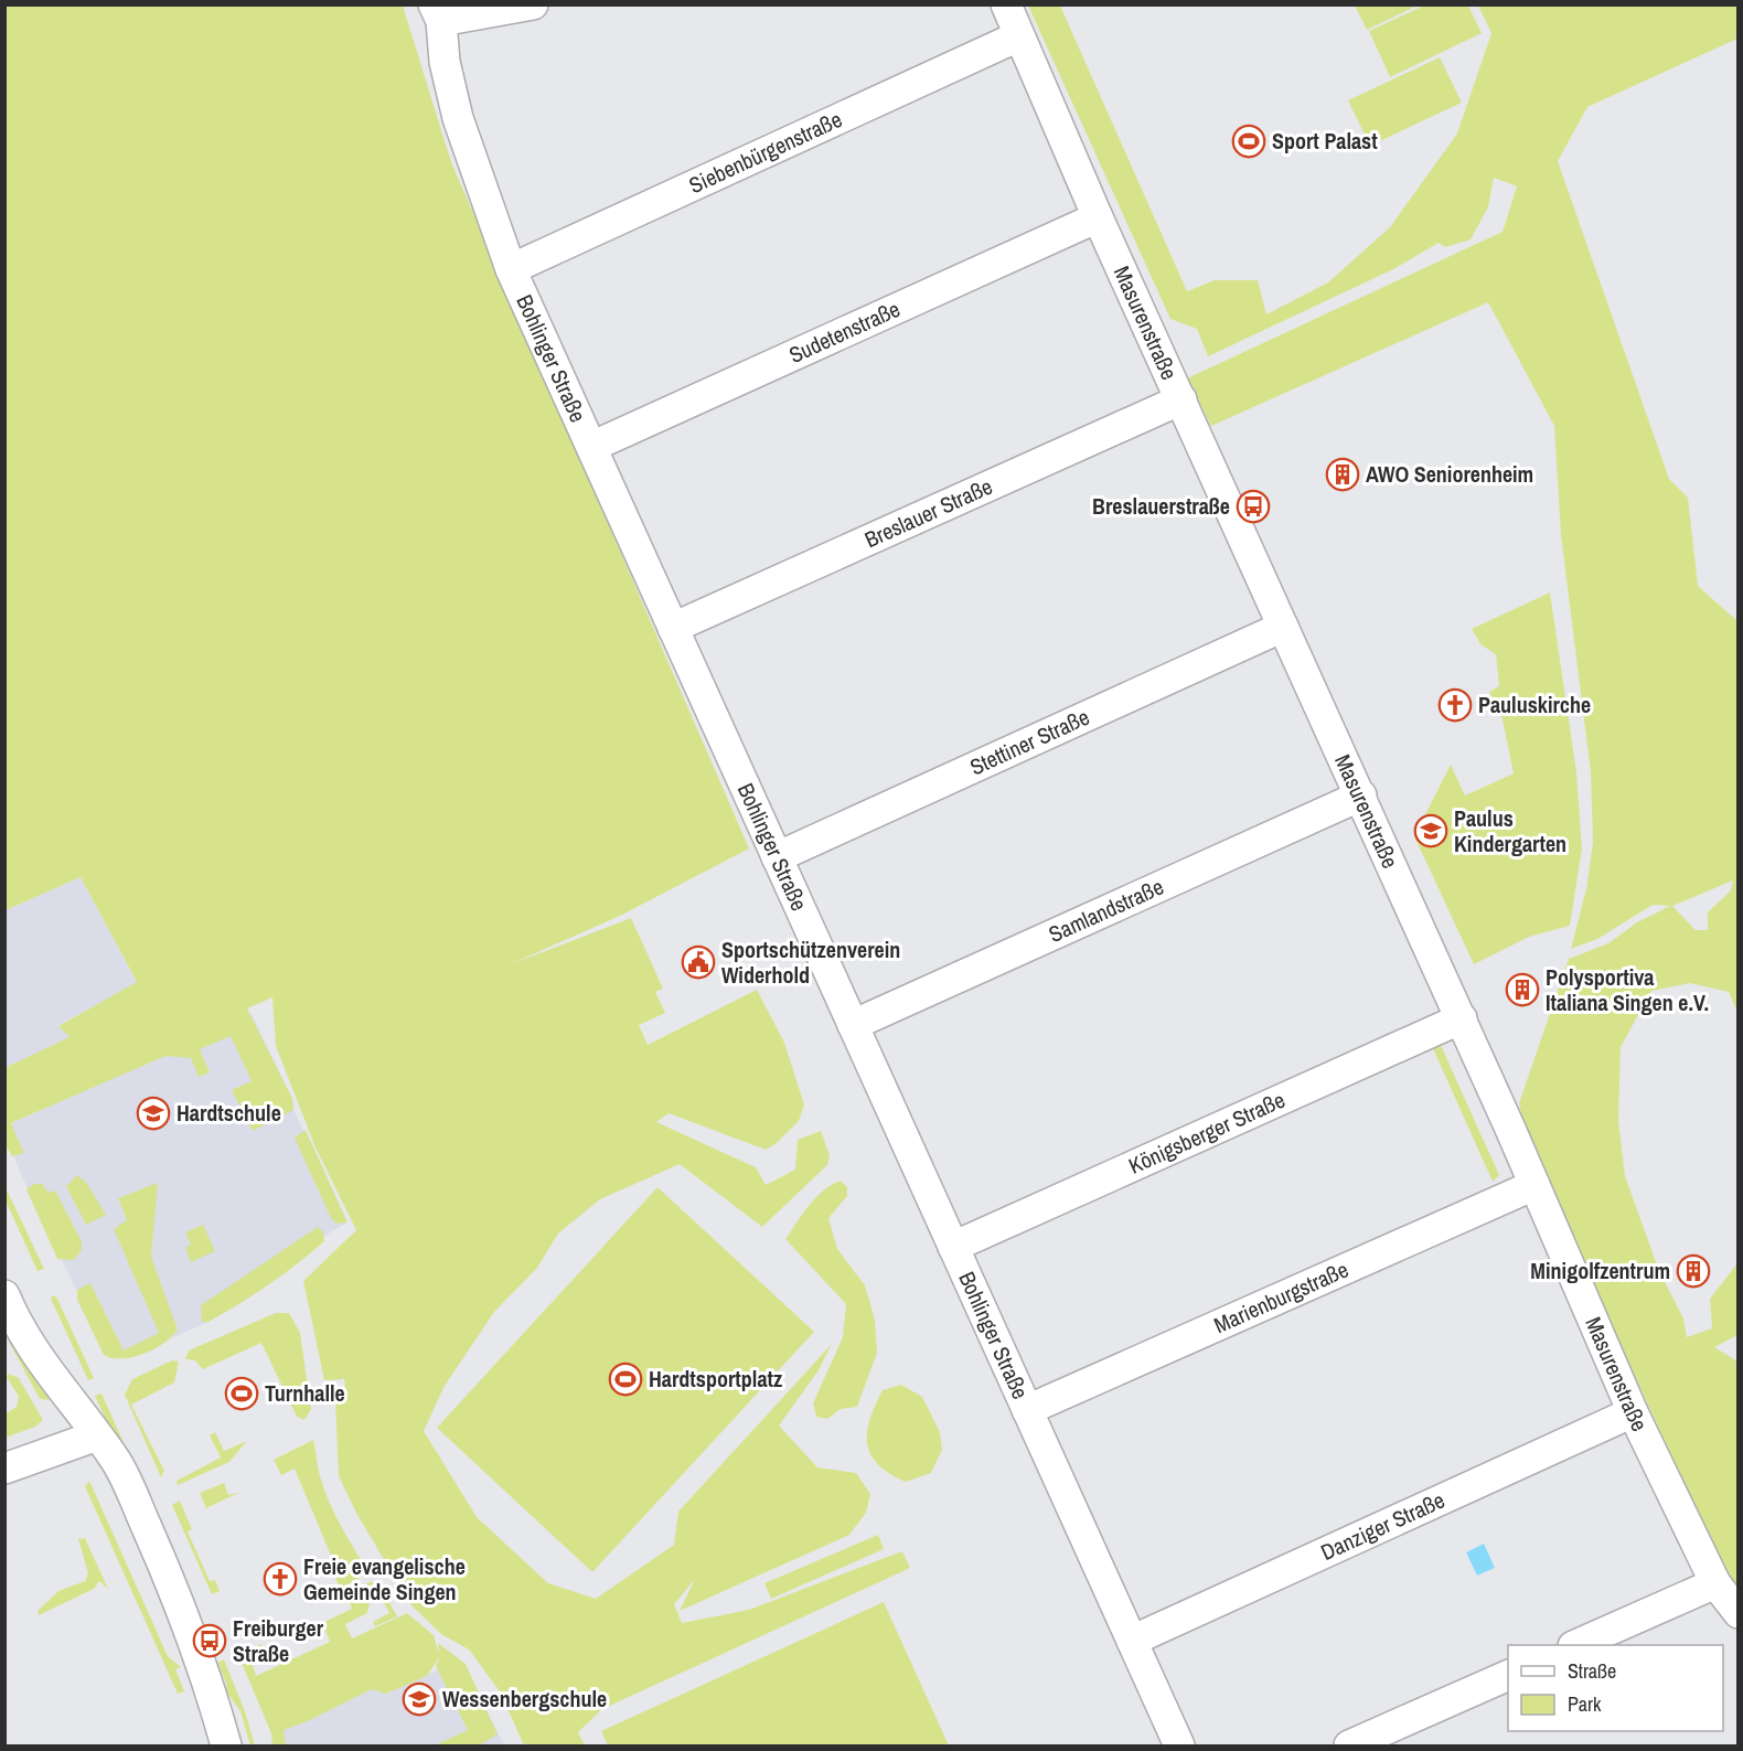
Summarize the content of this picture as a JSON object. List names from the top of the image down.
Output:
{
  "streets": {
    "street": [
      "Siebenbürgenstraße",
      "Masurenstraße",
      "Sudetenstraße",
      "Bohlinger Straße",
      "Breslauer Straße",
      "Stettiner Straße",
      "Samlandstraße",
      "Königsberger Straße",
      "Marienburgstraße",
      "Danziger Straße"
    ]
  },
  "crossings": [
    ["Siebenbürgenstraße", "Masurenstraße"],
    ["Siebenbürgenstraße", "Bohlinger Straße"],
    ["Masurenstraße", "Sudetenstraße"],
    ["Masurenstraße", "Breslauer Straße"],
    ["Masurenstraße", "Stettiner Straße"],
    ["Masurenstraße", "Samlandstraße"],
    ["Masurenstraße", "Königsberger Straße"],
    ["Masurenstraße", "Marienburgstraße"],
    ["Masurenstraße", "Danziger Straße"],
    ["Sudetenstraße", "Bohlinger Straße"],
    ["Bohlinger Straße", "Breslauer Straße"],
    ["Bohlinger Straße", "Stettiner Straße"],
    ["Bohlinger Straße", "Samlandstraße"],
    ["Bohlinger Straße", "Königsberger Straße"],
    ["Bohlinger Straße", "Marienburgstraße"],
    ["Bohlinger Straße", "Danziger Straße"]
  ],
  "places": {
    "sports": ["Sport Palast", "Hardtsportplatz", "Turnhalle"],
    "building": ["AWO Seniorenheim", "Polysportiva Italiana Singen e.V.", "Minigolfzentrum"],
    "bus stop": ["Breslauerstraße", "Freiburger Straße"],
    "church": ["Pauluskirche", "Freie evangelische Gemeinde Singen"],
    "school or university": ["Paulus Kindergarten", "Hardtschule", "Wessenbergschule"],
    "public building": ["Sportschützenverein Widerhold"]
  },
  "legend": ["Straße", "Park"]
}
